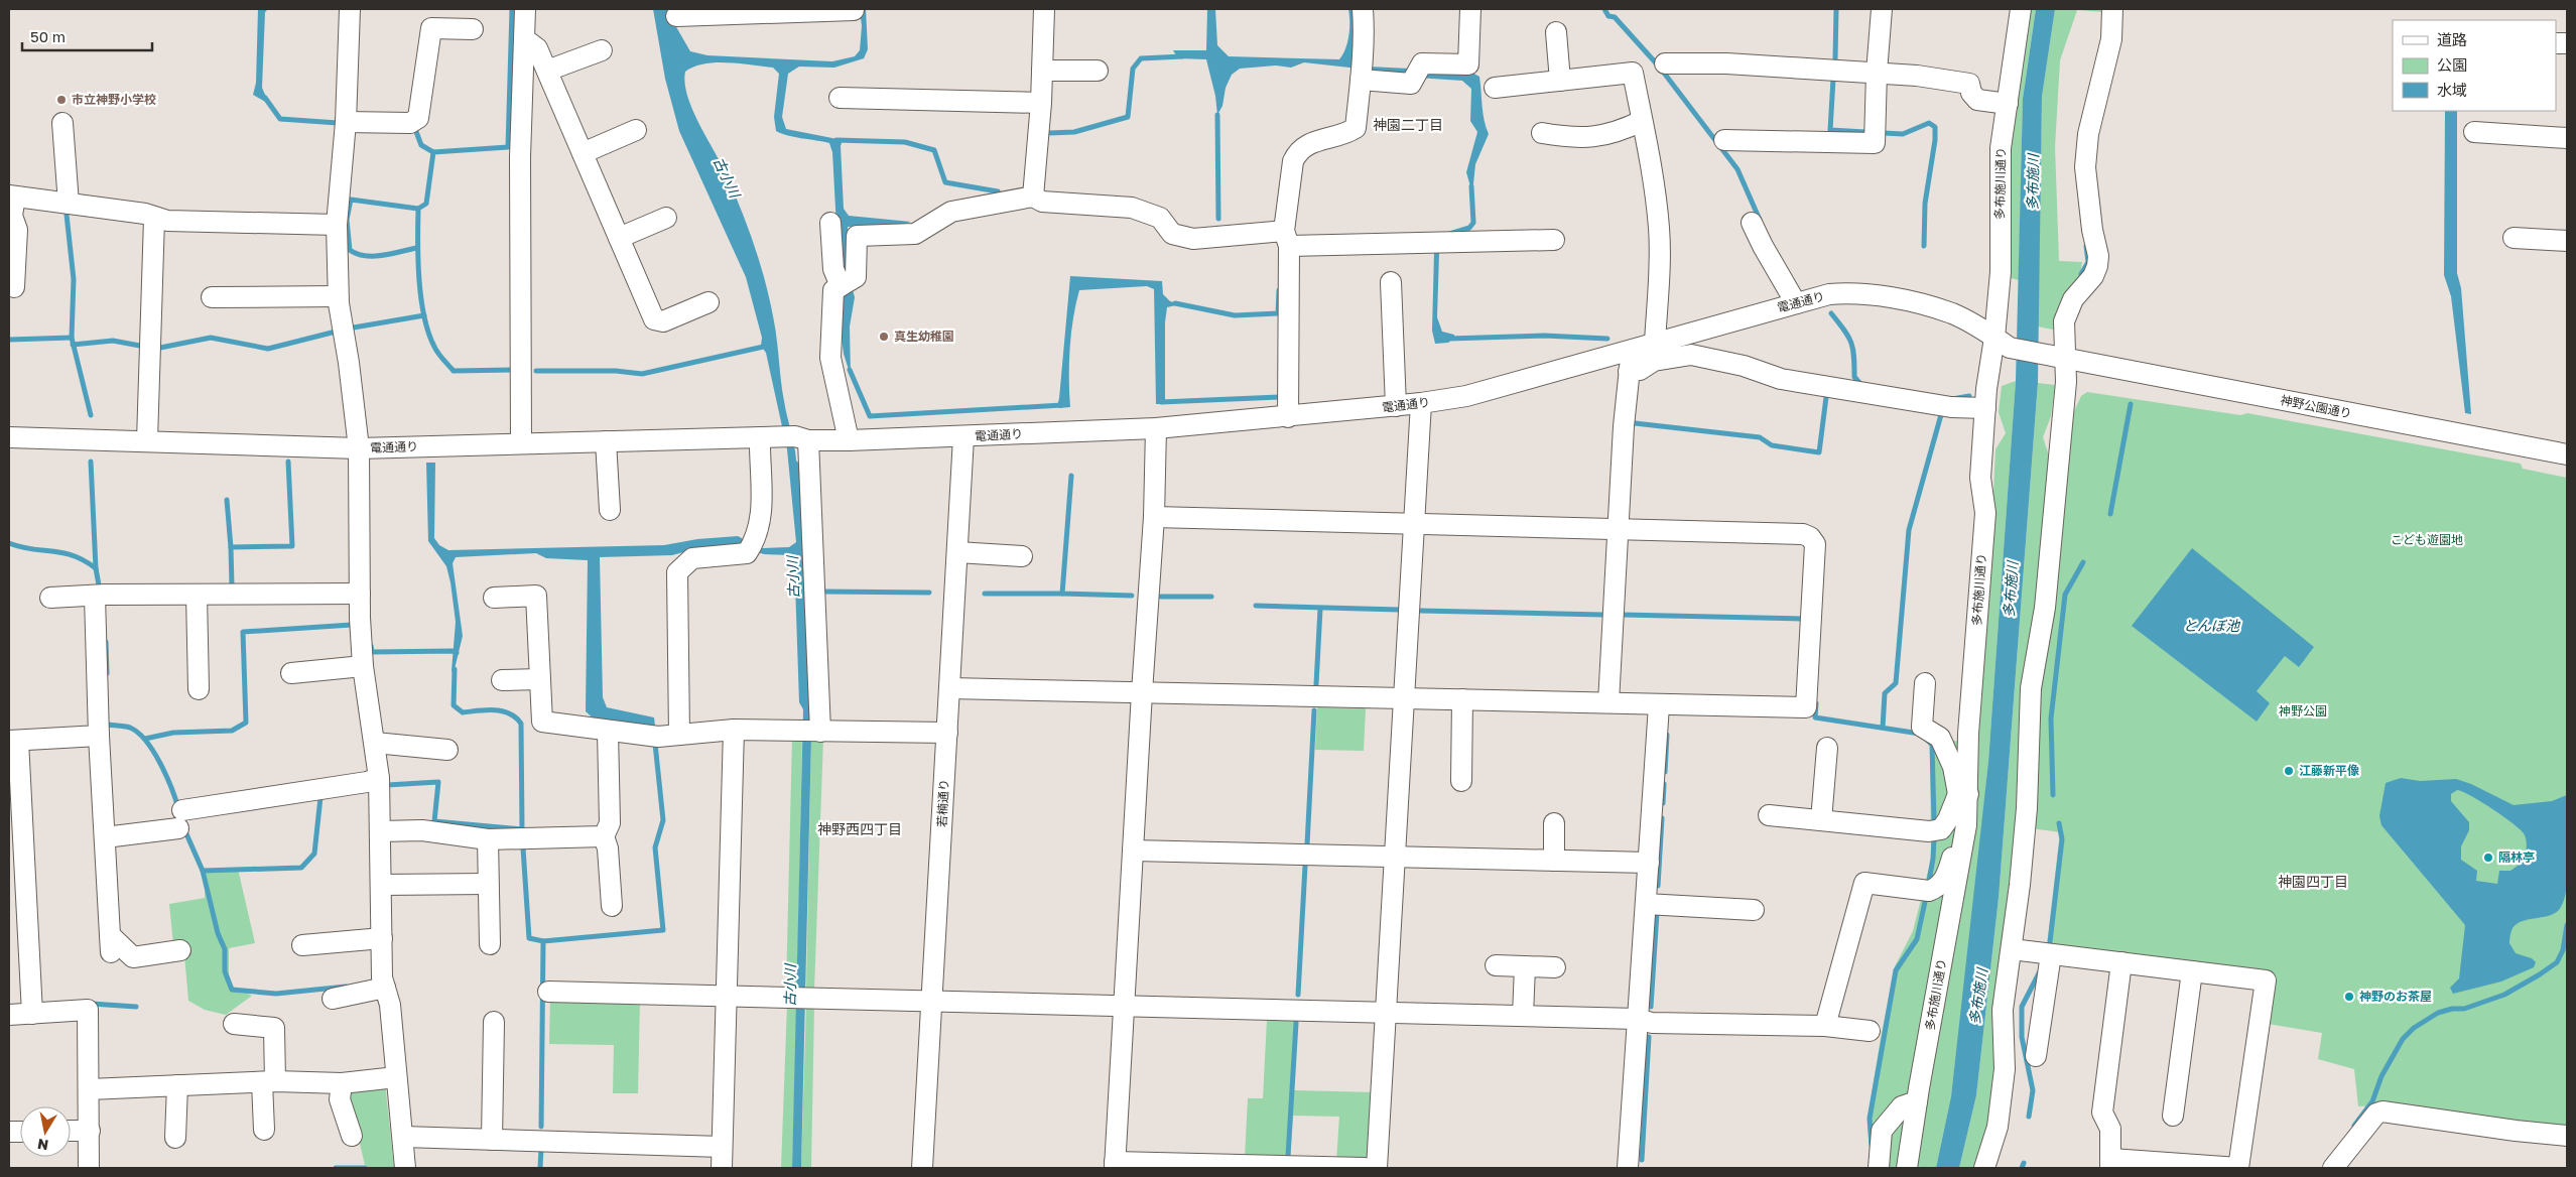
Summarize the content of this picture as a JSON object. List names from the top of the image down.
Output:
{
  "streets": {
    "street": [
      "多布施川通り",
      "電通通り",
      "神野公園通り",
      "若楠通り"
    ]
  },
  "crossings": [
    ["多布施川通り", "電通通り"],
    ["電通通り", "神野公園通り"],
    ["電通通り", "若楠通り"]
  ],
  "districts": ["神園二丁目", "神野西四丁目", "神園四丁目"],
  "water": ["古小川", "多布施川", "とんぼ池"],
  "parks": ["こども遊園地", "神野公園"],
  "places": [
    "市立神野小学校",
    "真生幼稚園",
    "江藤新平像",
    "隔林亭",
    "神野のお茶屋"
  ],
  "legend": ["道路", "公園", "水域"],
  "scale_bar": "50 m",
  "north": "bottom"
}
